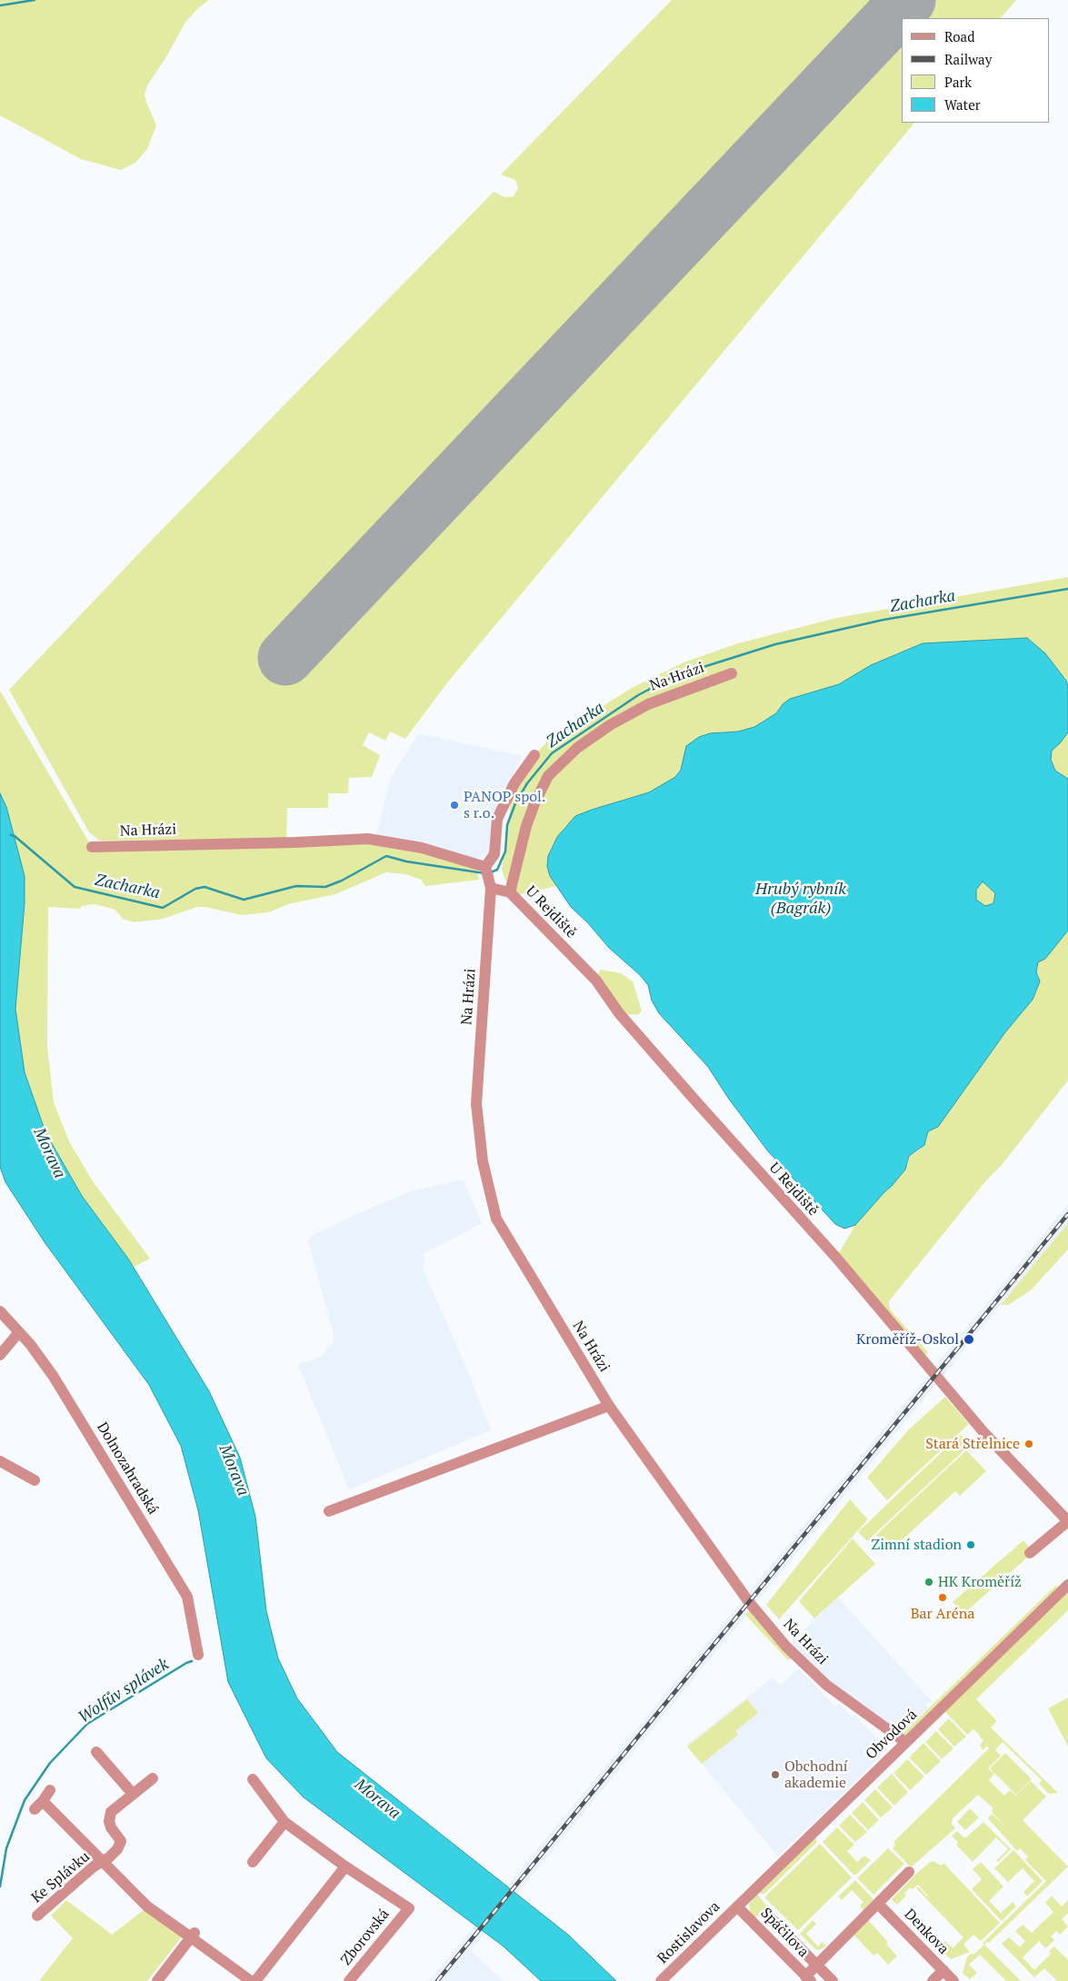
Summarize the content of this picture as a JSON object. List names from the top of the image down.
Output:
{
  "streets": {
    "street": [
      "Na Hrázi",
      "U Rejdiště",
      "Dolnozahradská",
      "Obvodová",
      "Ke Splávku",
      "Denkova",
      "Rostislavova",
      "Spáčilova",
      "Zborovská"
    ]
  },
  "crossings": [
    ["Na Hrázi", "U Rejdiště"],
    ["Na Hrázi", "Obvodová"],
    ["Obvodová", "Rostislavova"],
    ["Obvodová", "Spáčilova"],
    ["Rostislavova", "Spáčilova"]
  ],
  "water": [
    "Zacharka",
    "Hrubý rybník (Bagrák)",
    "Morava",
    "Wolfův splávek"
  ],
  "places": [
    "PANOP spol. s r.o.",
    "Kroměříž-Oskol",
    "Stará Střelnice",
    "Zimní stadion",
    "HK Kroměříž",
    "Bar Aréna",
    "Obchodní akademie"
  ],
  "legend": [
    "Road",
    "Railway",
    "Park",
    "Water"
  ]
}
